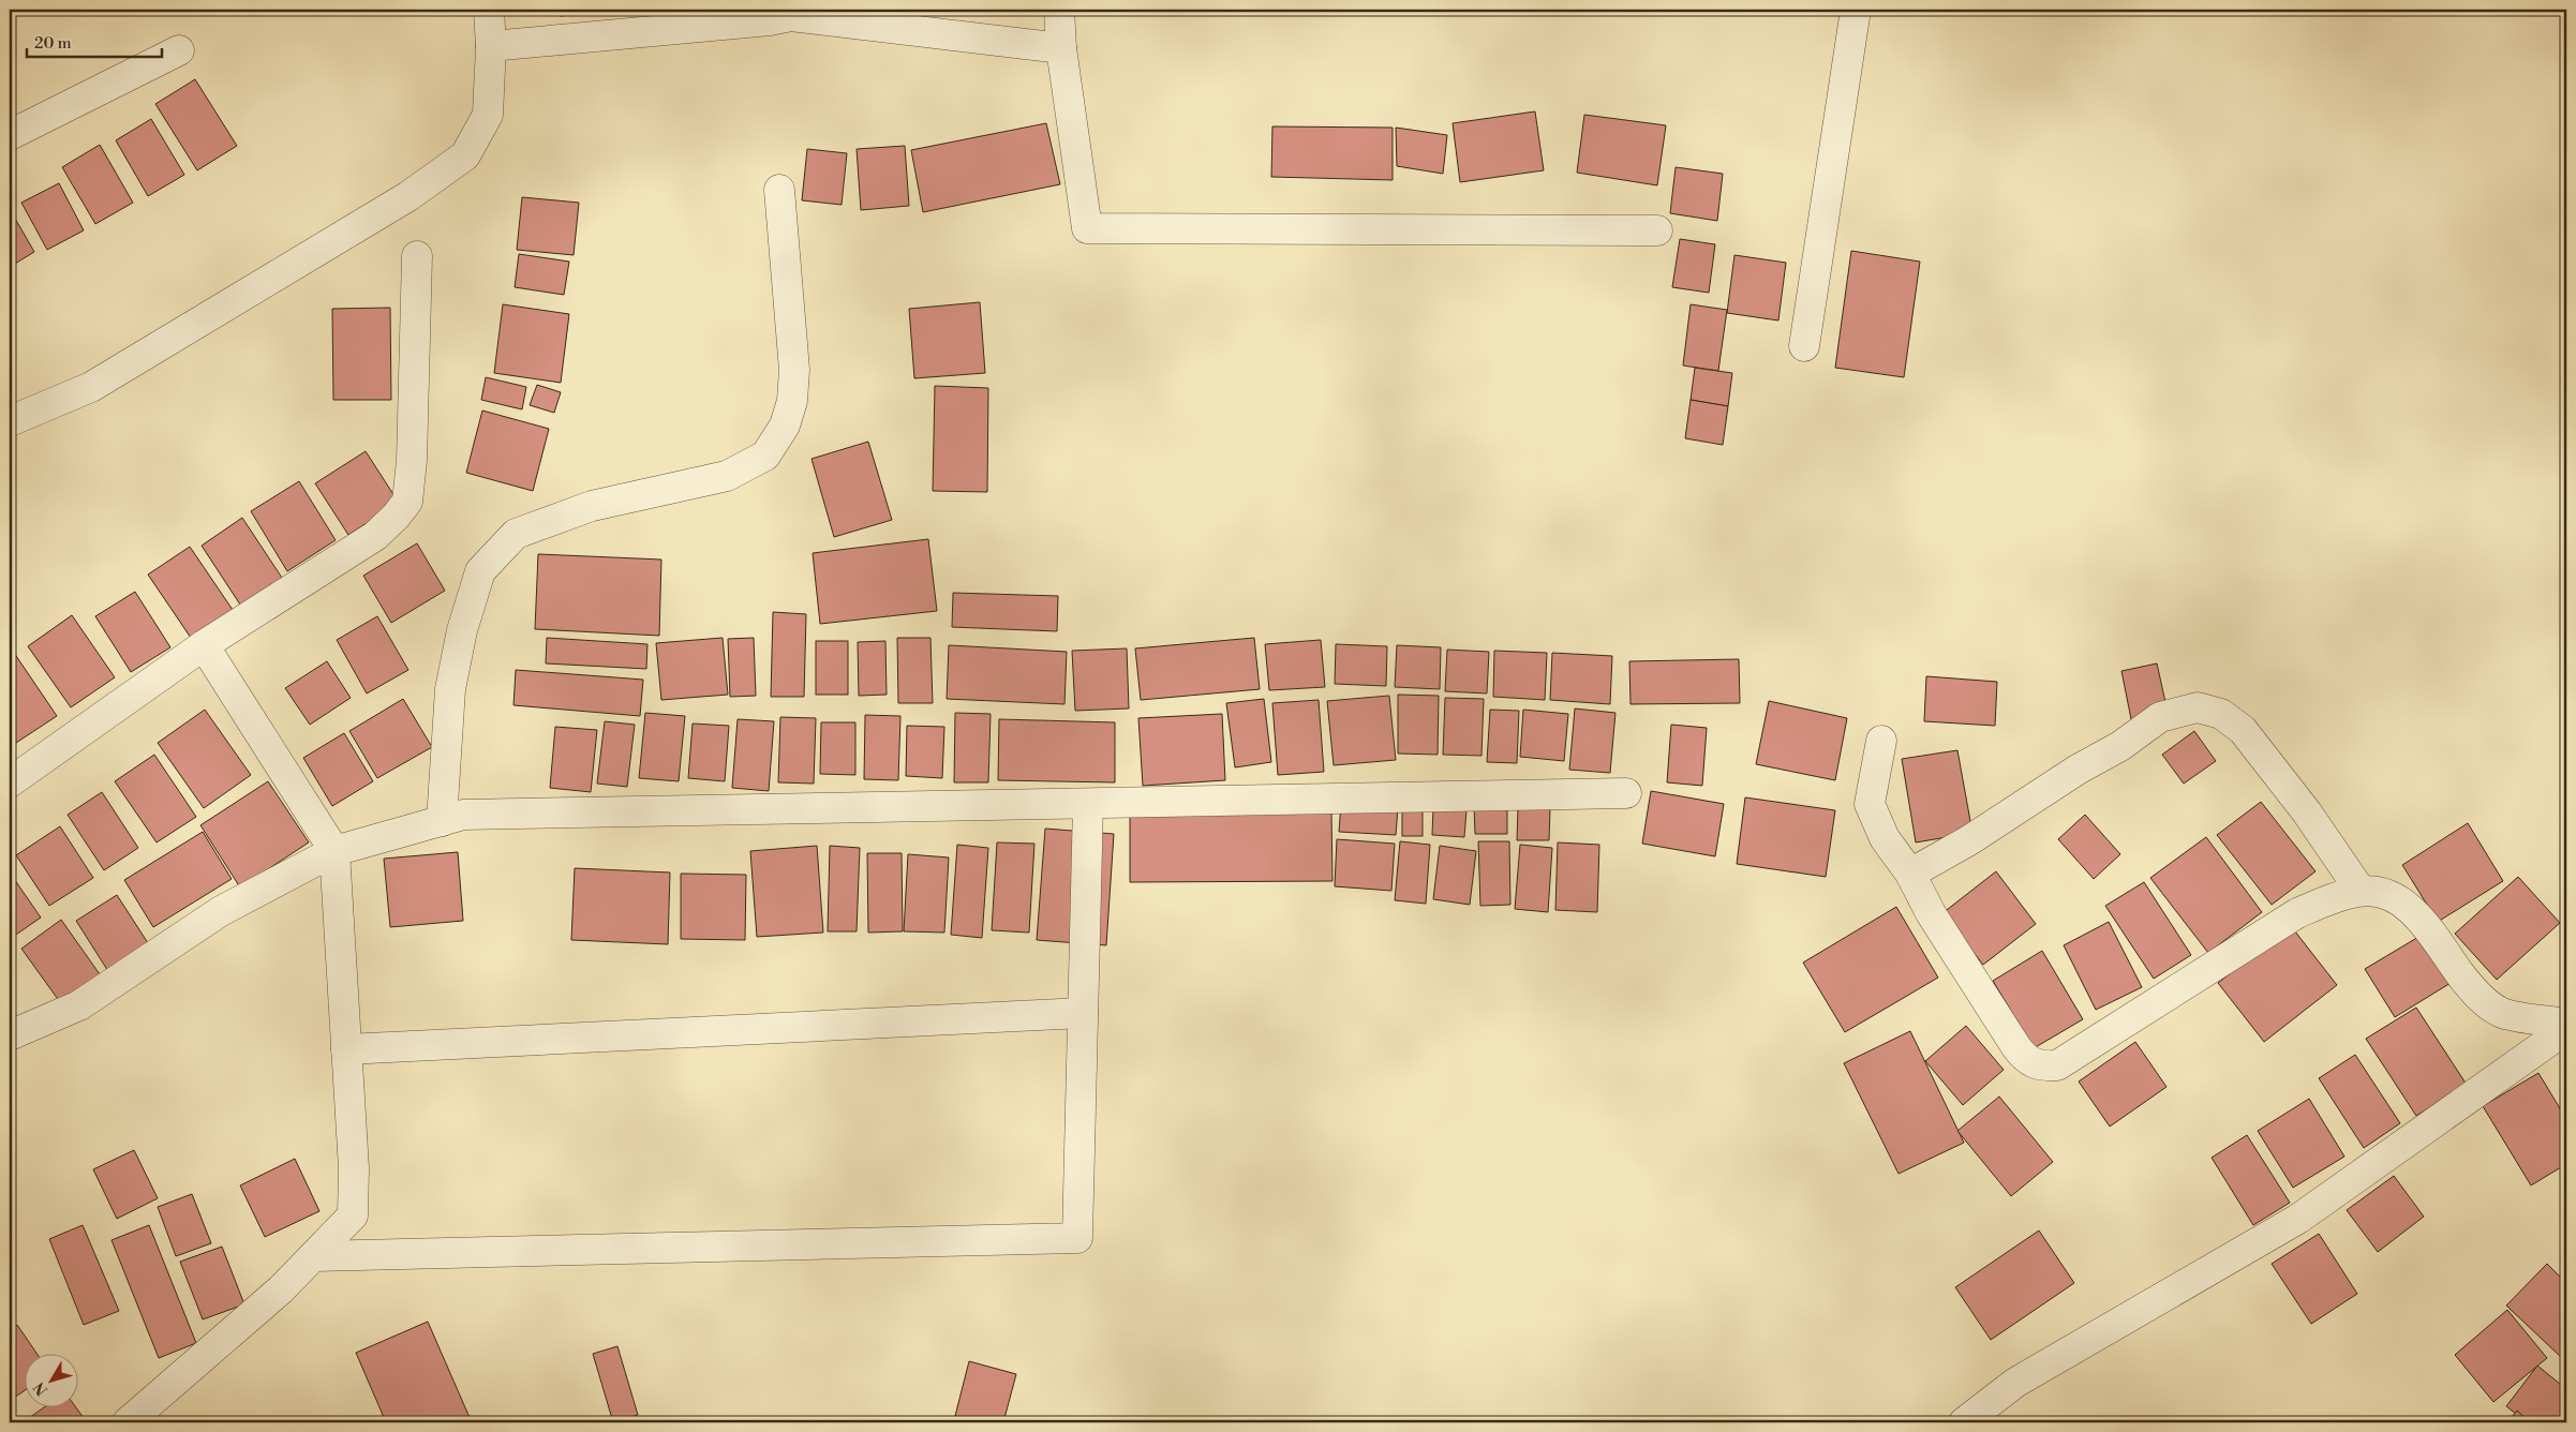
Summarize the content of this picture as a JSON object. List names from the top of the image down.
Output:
{
  "scale_bar": "20 m",
  "north": "bottom left"
}
